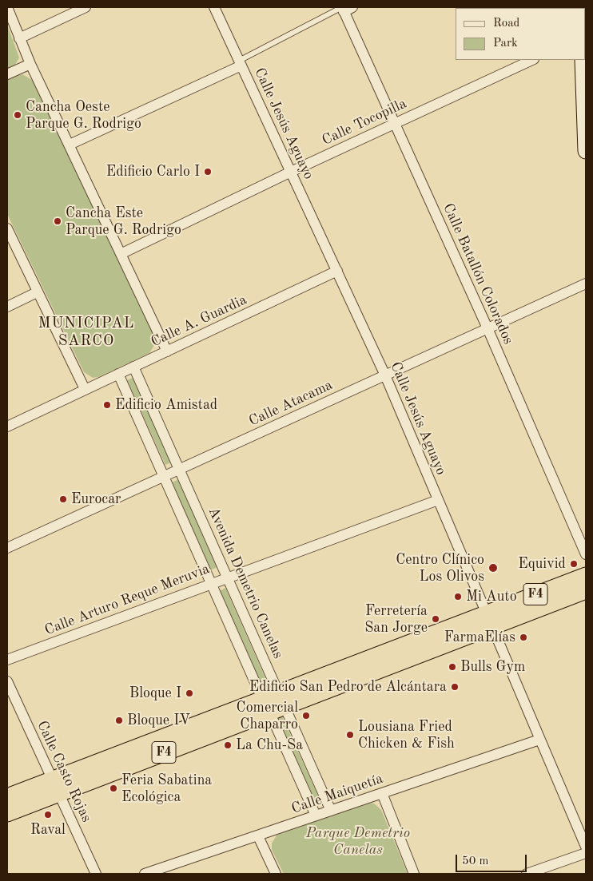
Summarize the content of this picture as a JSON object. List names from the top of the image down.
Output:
{
  "streets": {
    "highway": ["F4"],
    "street": [
      "Calle Tocopilla",
      "Calle Jesús Aguayo",
      "Calle Batallón Colorados",
      "Calle A. Guardia",
      "Calle Atacama",
      "Avenida Demetrio Canelas",
      "Calle Arturo Reque Meruvia",
      "Calle Casto Rojas",
      "Calle Maiquetía"
    ]
  },
  "crossings": [
    ["Calle Tocopilla", "Calle Jesús Aguayo"],
    ["Calle Tocopilla", "Calle Batallón Colorados"],
    ["Calle Jesús Aguayo", "Calle A. Guardia"],
    ["Calle Jesús Aguayo", "Calle Atacama"],
    ["Calle Jesús Aguayo", "F4"],
    ["Calle Jesús Aguayo", "Calle Arturo Reque Meruvia"],
    ["Calle Jesús Aguayo", "Calle Maiquetía"],
    ["Calle Batallón Colorados", "Calle Atacama"],
    ["Calle A. Guardia", "Avenida Demetrio Canelas"],
    ["Calle Atacama", "Avenida Demetrio Canelas"],
    ["Avenida Demetrio Canelas", "F4"],
    ["Avenida Demetrio Canelas", "Calle Arturo Reque Meruvia"],
    ["Avenida Demetrio Canelas", "Calle Maiquetía"],
    ["F4", "Calle Casto Rojas"]
  ],
  "districts": ["MUNICIPAL SARCO"],
  "parks": ["Parque Demetrio Canelas"],
  "places": [
    "Cancha Oeste Parque G. Rodrigo",
    "Edificio Carlo I",
    "Cancha Este Parque G. Rodrigo",
    "Edificio Amistad",
    "Eurocar",
    "Equivid",
    "Centro Clínico Los Olivos",
    "Mi Auto",
    "Ferretería San Jorge",
    "FarmaElías",
    "Bulls Gym",
    "Edificio San Pedro de Alcántara",
    "Bloque I",
    "Comercial Chaparro",
    "Bloque IV",
    "Lousiana Fried Chicken & Fish",
    "La Chu-Sa",
    "Feria Sabatina Ecológica",
    "Raval"
  ],
  "legend": ["Road", "Park"],
  "scale_bar": "50 m"
}
